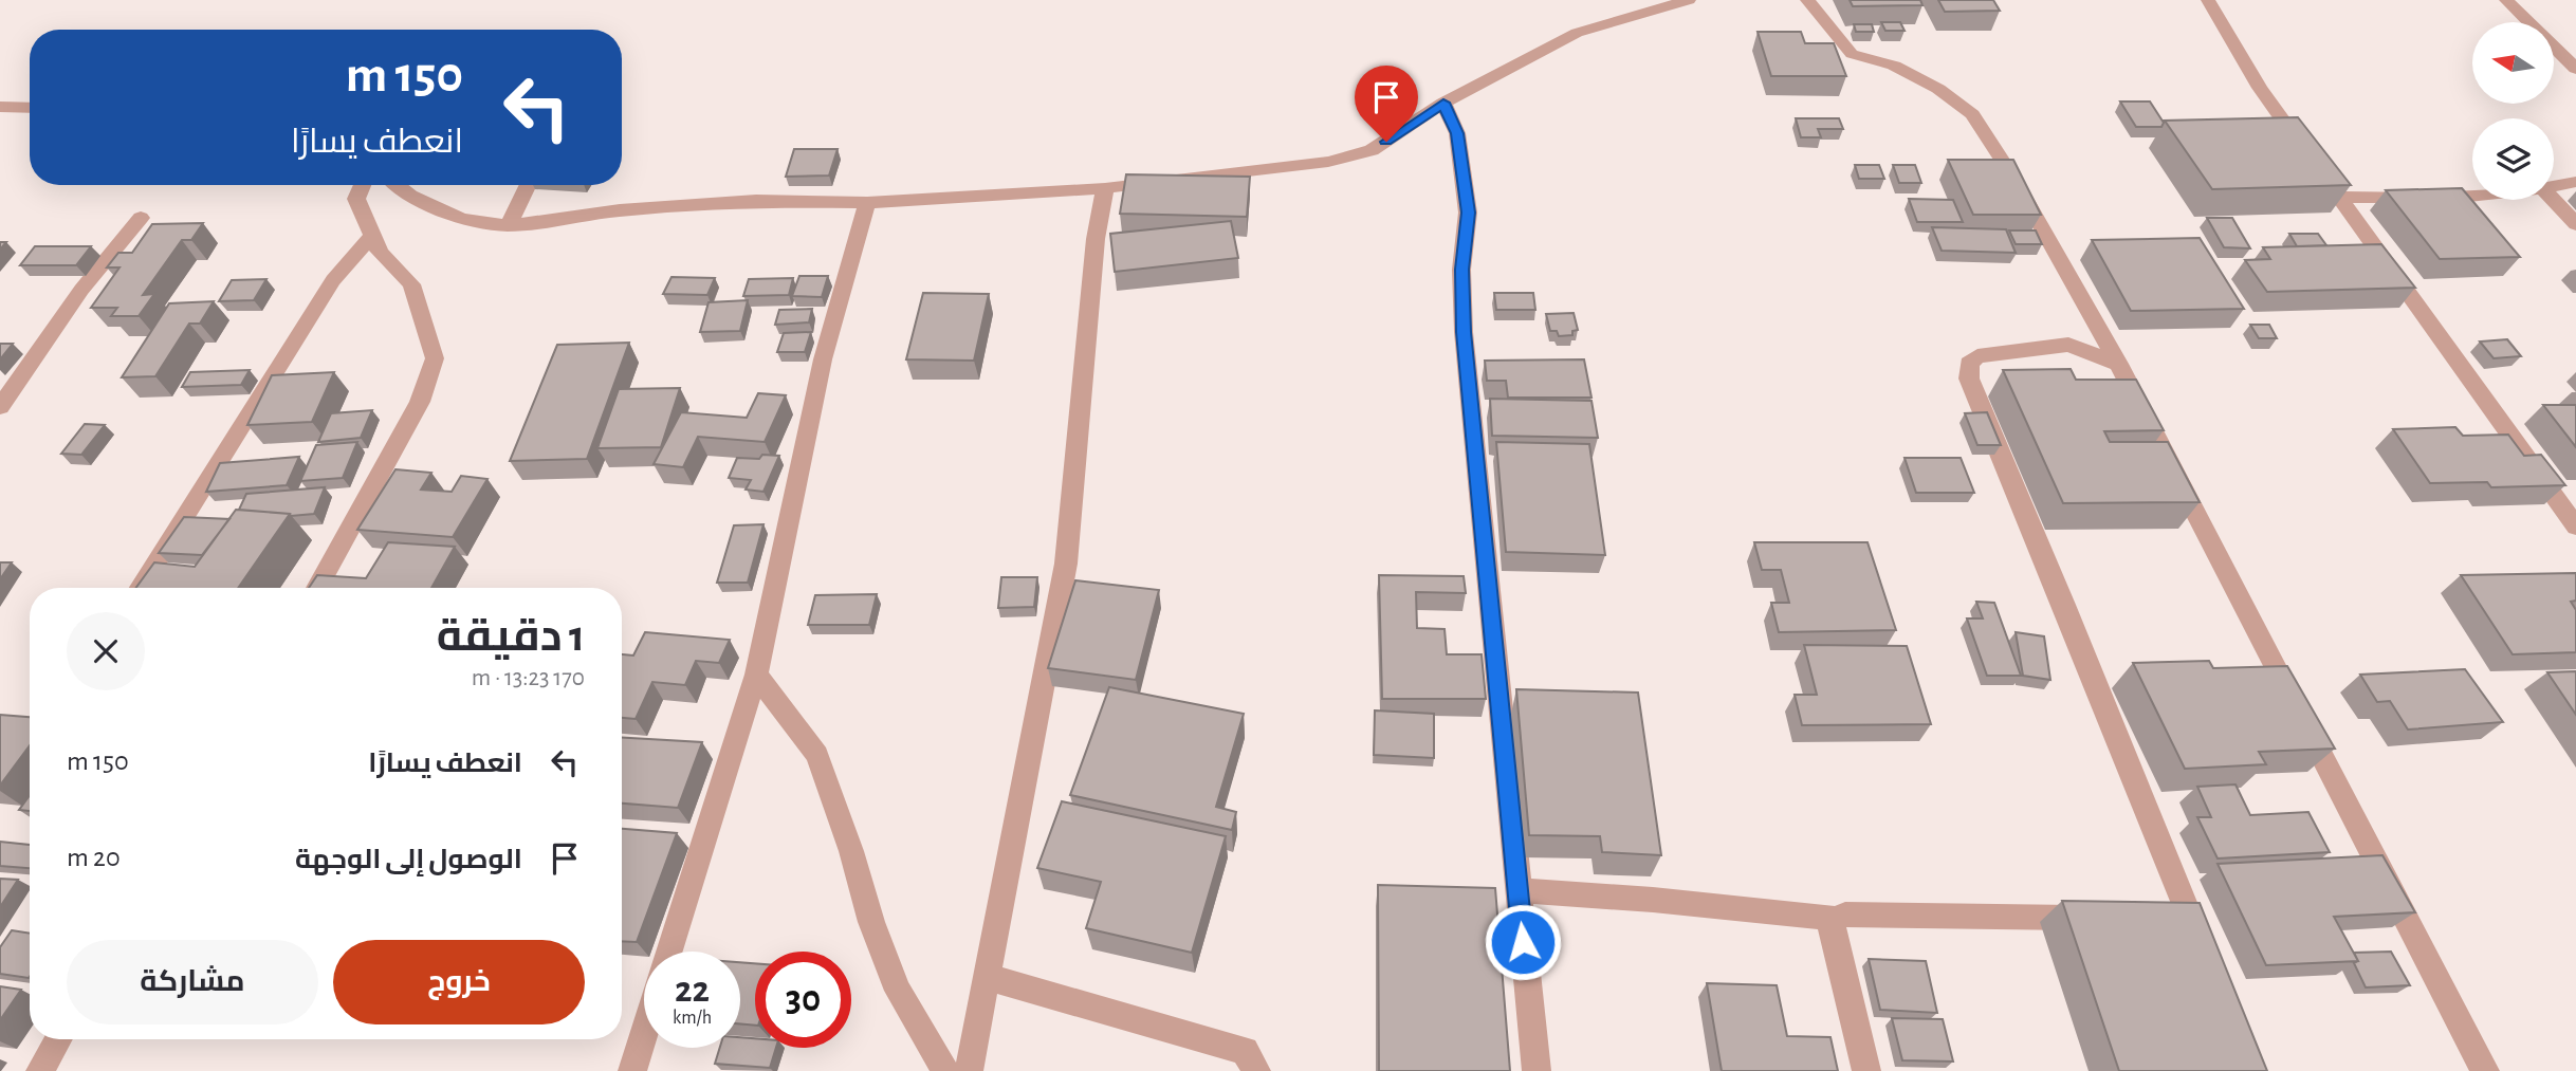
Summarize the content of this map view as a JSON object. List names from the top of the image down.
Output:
{
  "north": "left",
  "page": {
    "turn": ["150 m", "انعطف يسارًا"],
    "heading": ["1 دقيقة", "170 m · 13:23"],
    "list": [
      {
        "name": "انعطف يسارًا",
        "value": "150 m"
      },
      {
        "name": "الوصول إلى الوجهة",
        "value": "20 m"
      }
    ],
    "buttons": ["خروج", "مشاركة"],
    "speed": "22 km/h",
    "limit": "30"
  }
}
